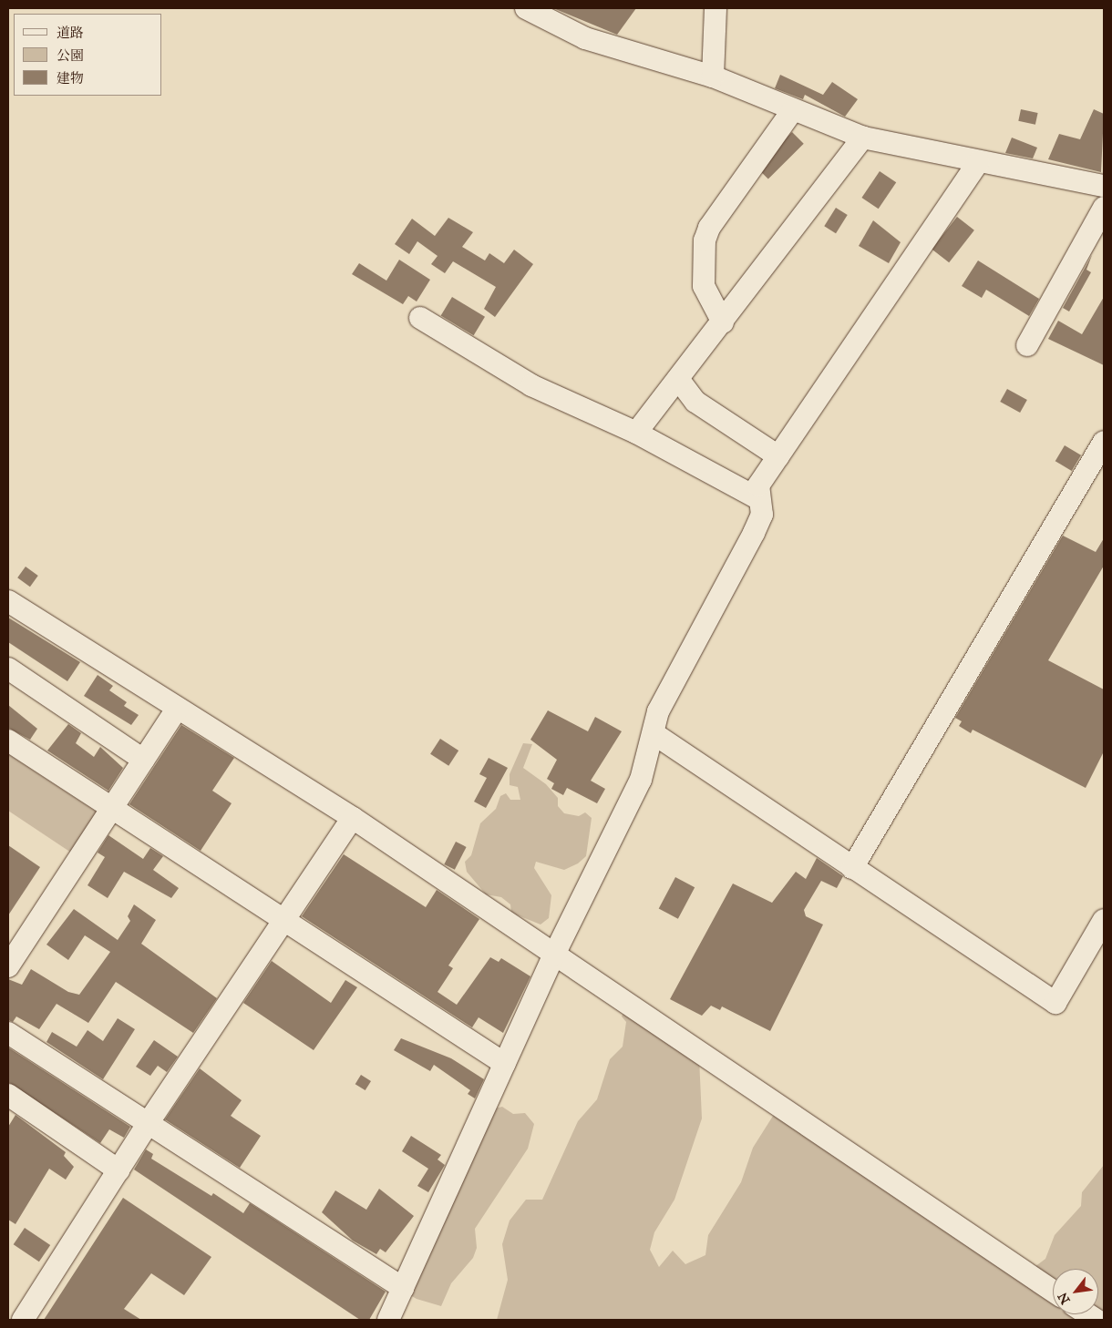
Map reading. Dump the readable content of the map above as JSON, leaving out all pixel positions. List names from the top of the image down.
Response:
{
  "legend": ["道路", "公園", "建物"],
  "north": "bottom left"
}
